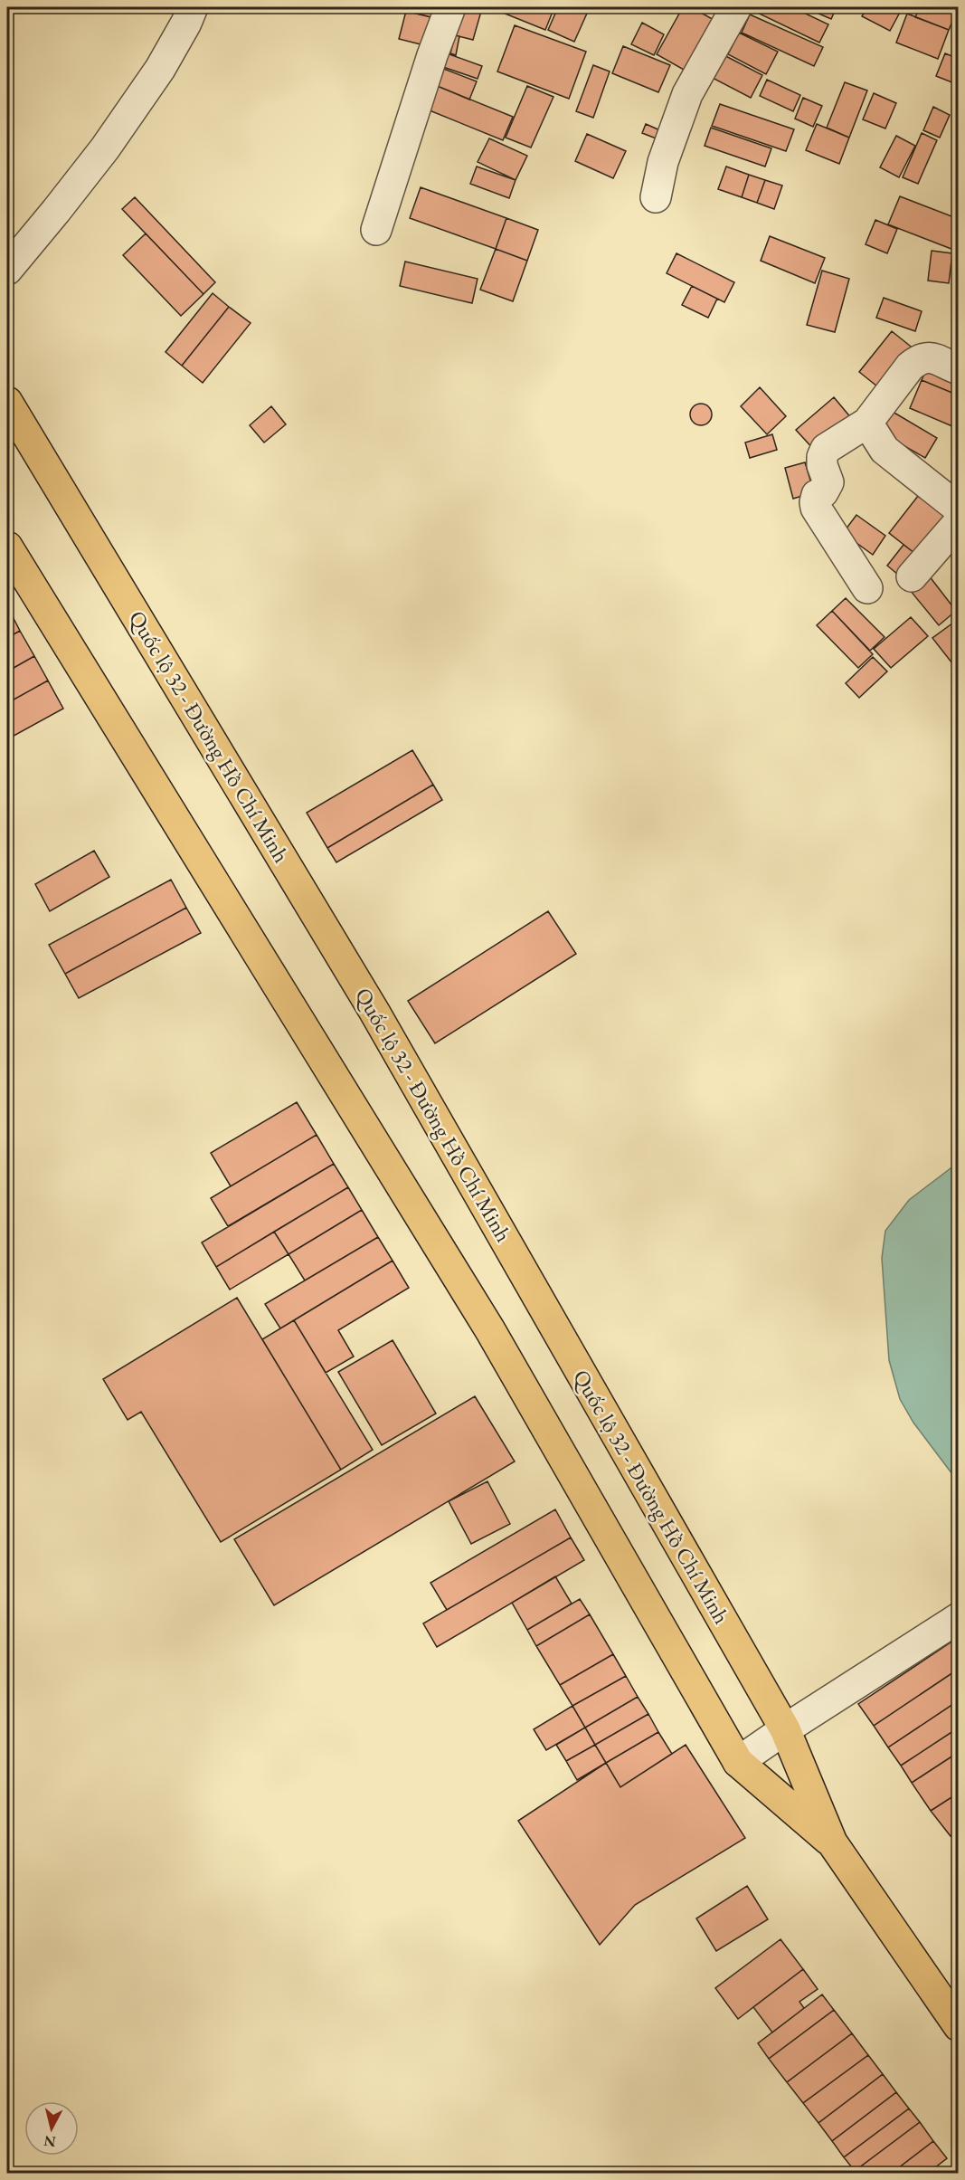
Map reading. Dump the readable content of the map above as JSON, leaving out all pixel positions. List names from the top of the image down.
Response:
{
  "streets": {
    "highway": ["Quốc lộ 32 - Đường Hồ Chí Minh"]
  },
  "north": "bottom"
}
